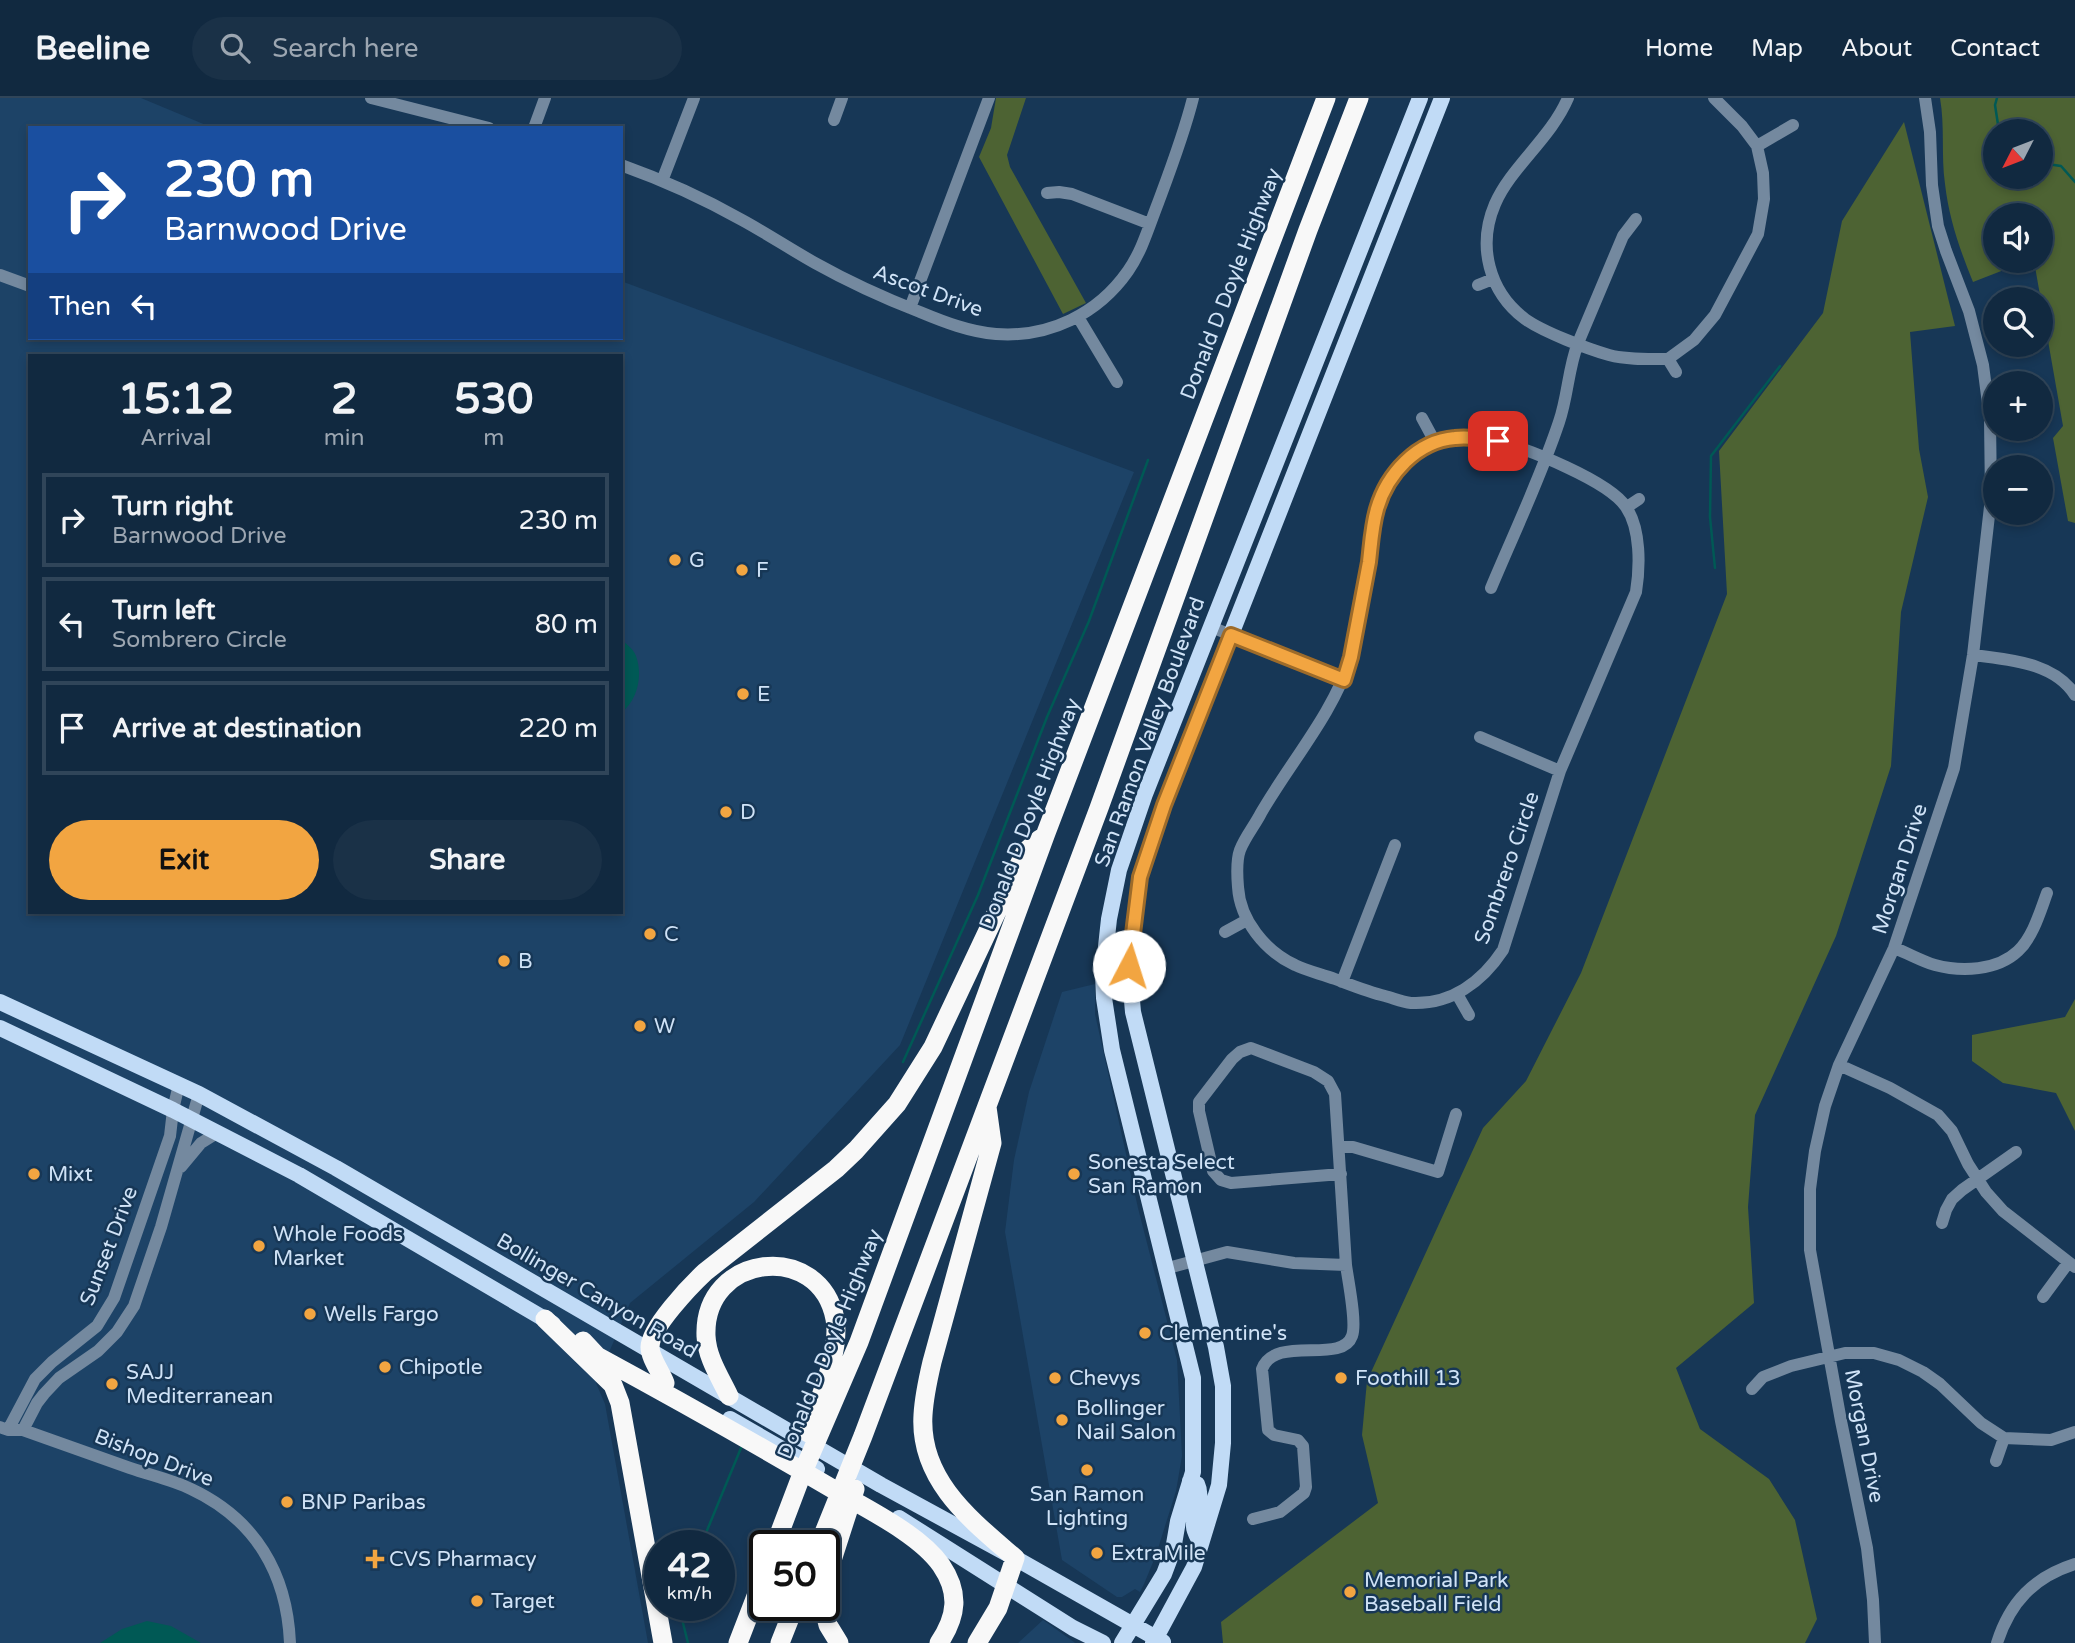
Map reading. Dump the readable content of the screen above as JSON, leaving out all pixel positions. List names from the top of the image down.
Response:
{
  "streets": {
    "highway": ["Donald D Doyle Highway"],
    "main road": ["San Ramon Valley Boulevard", "Bollinger Canyon Road"],
    "street": [
      "Ascot Drive",
      "Sombrero Circle",
      "Morgan Drive",
      "Sunset Drive",
      "Bishop Drive"
    ]
  },
  "crossings": [
    ["San Ramon Valley Boulevard", "Bollinger Canyon Road"],
    ["Sunset Drive", "Bollinger Canyon Road"],
    ["Sunset Drive", "Bishop Drive"]
  ],
  "places": {
    "other": [
      "G",
      "F",
      "E",
      "D",
      "C",
      "B",
      "W",
      "Mixt",
      "Sonesta Select San Ramon",
      "Whole Foods Market",
      "Wells Fargo",
      "Clementine's",
      "Chipotle",
      "Chevys",
      "Foothill 13",
      "SAJJ Mediterranean",
      "Bollinger Nail Salon",
      "San Ramon Lighting",
      "BNP Paribas",
      "ExtraMile",
      "Memorial Park Baseball Field",
      "Target"
    ],
    "health": ["CVS Pharmacy"]
  },
  "north": "bottom left",
  "page": {
    "header": "Beeline",
    "search": "Search here",
    "nav": [
      "Home",
      "Map",
      "About",
      "Contact"
    ],
    "map_buttons": ["+", "−"],
    "turn": ["230 m", "Barnwood Drive"],
    "then": "Then",
    "eta": [
      "15:12",
      "Arrival",
      "2",
      "min",
      "530",
      "m"
    ],
    "list": [
      {
        "name": "Turn right",
        "note": "Barnwood Drive",
        "value": "230 m"
      },
      {
        "name": "Turn left",
        "note": "Sombrero Circle",
        "value": "80 m"
      },
      {
        "name": "Arrive at destination",
        "value": "220 m"
      }
    ],
    "buttons": ["Exit", "Share"],
    "speed": "42 km/h",
    "limit": "50"
  }
}
